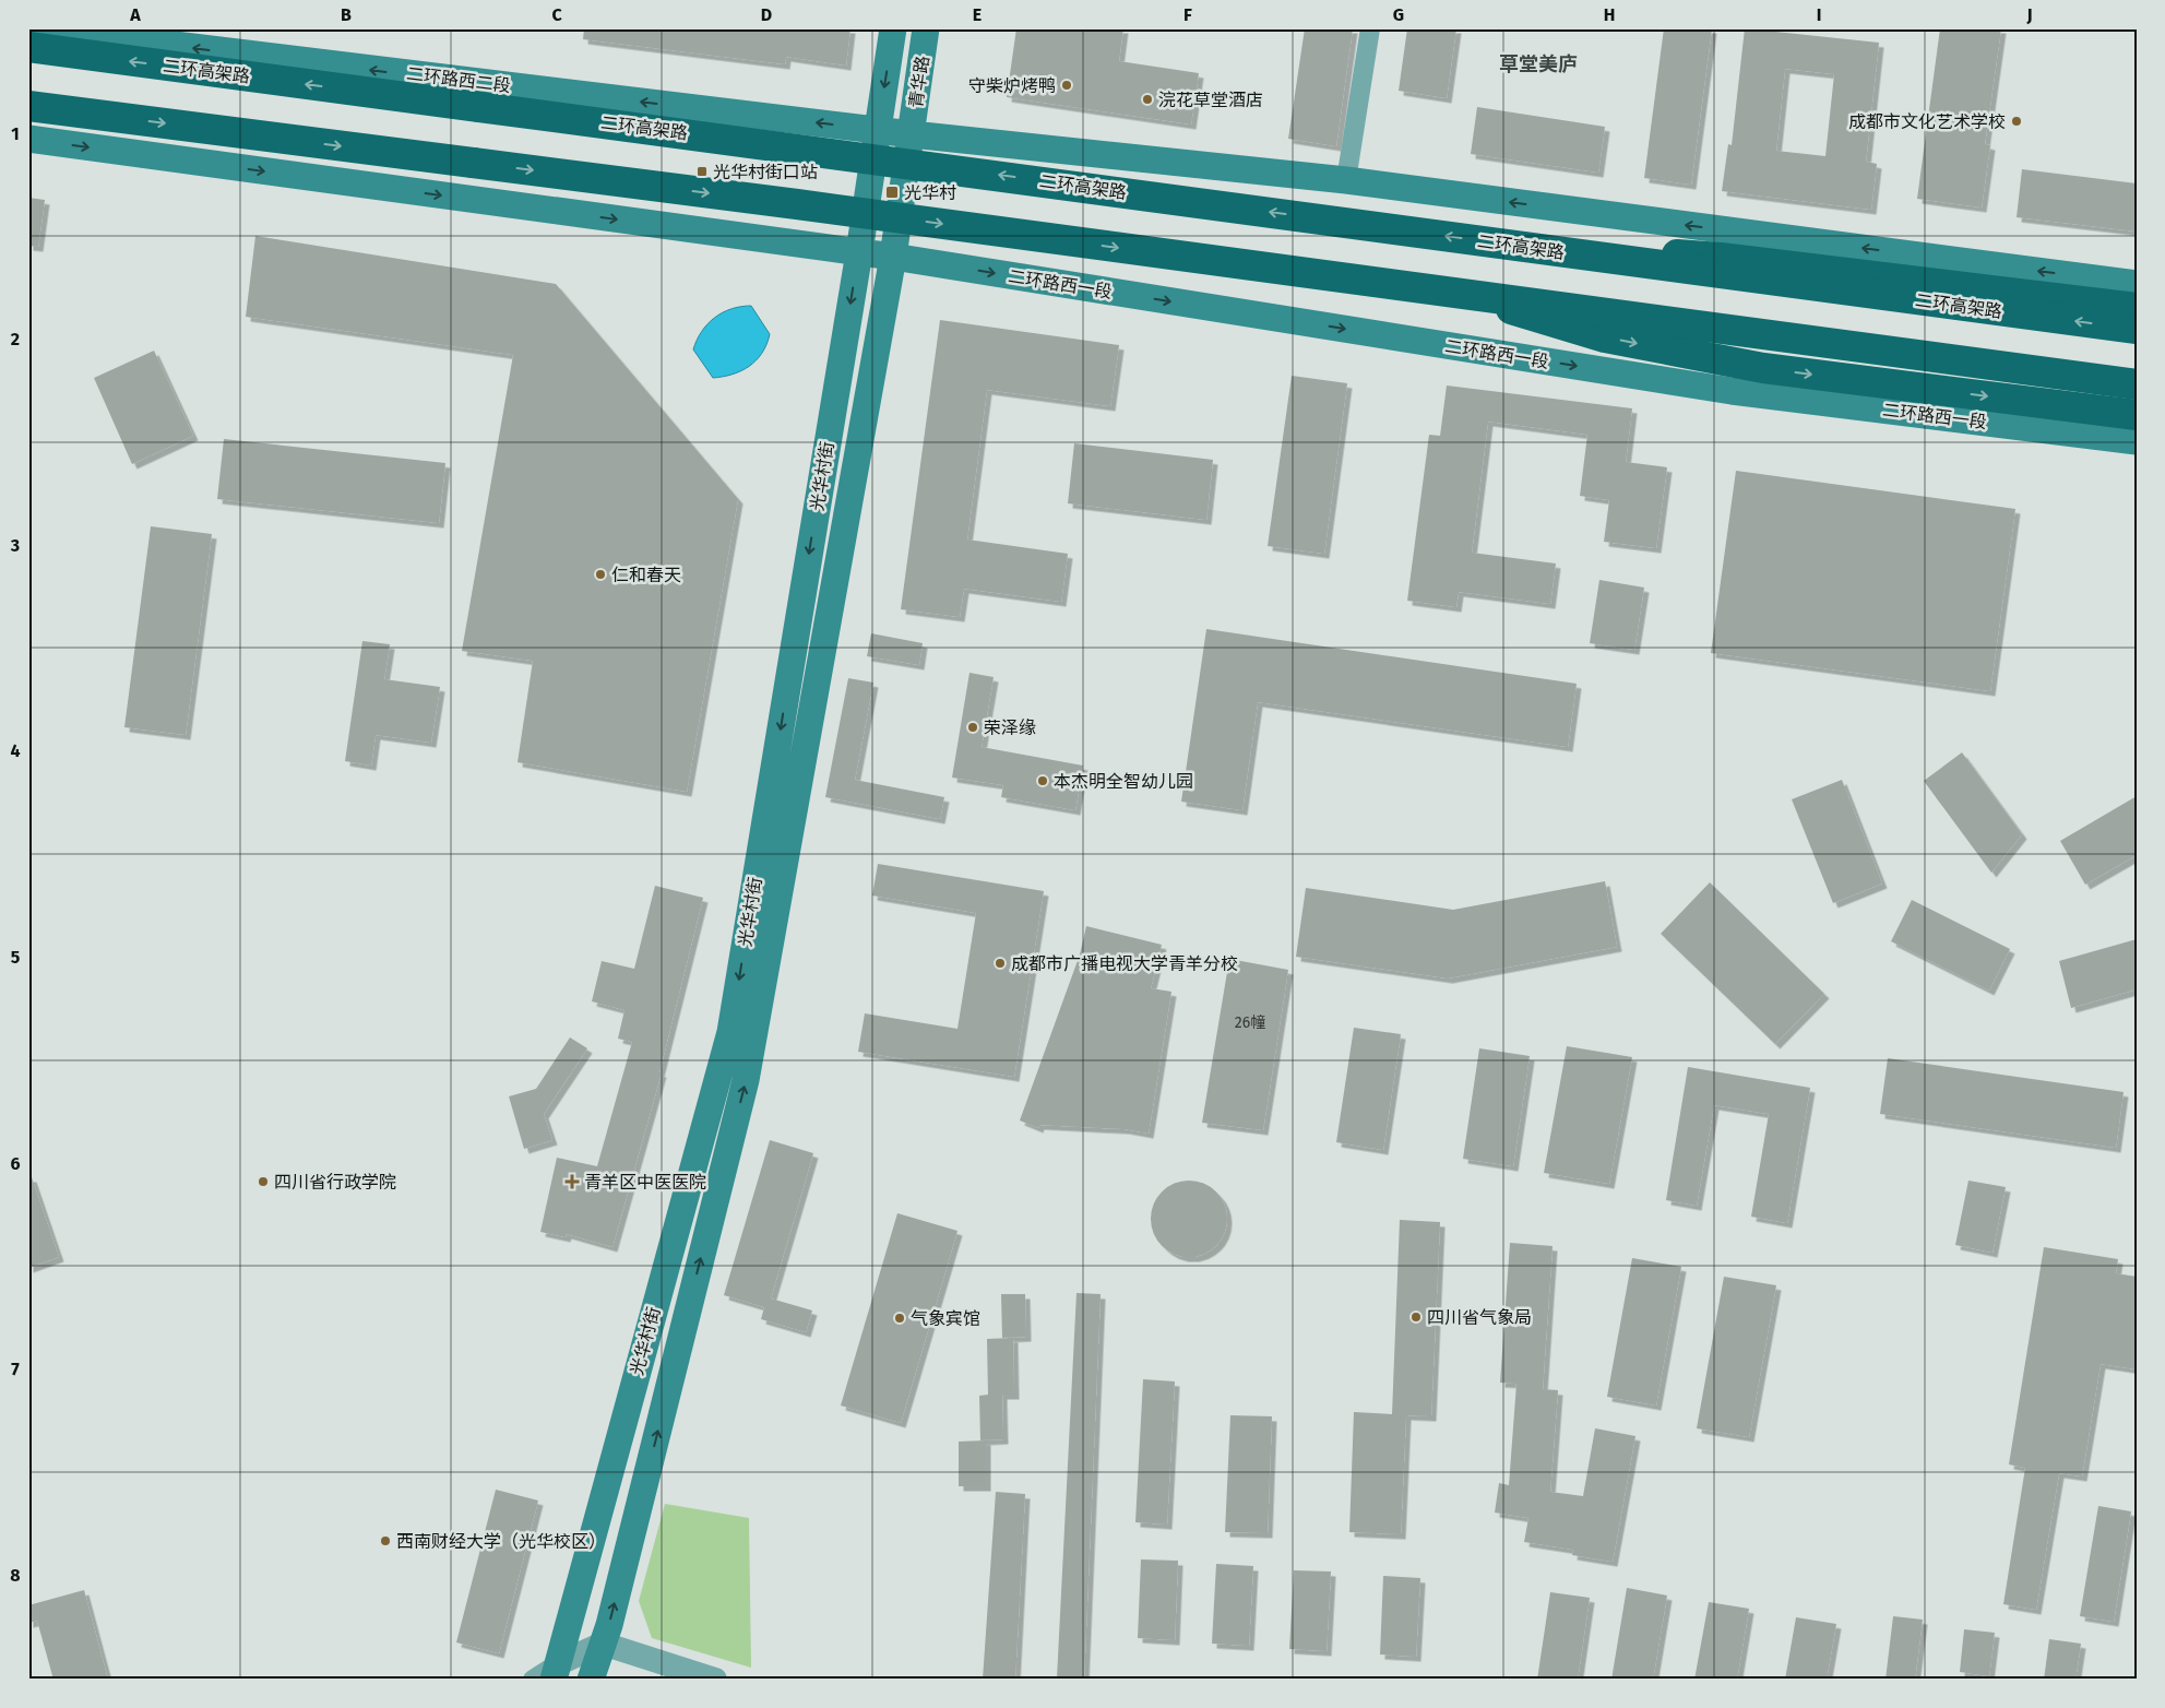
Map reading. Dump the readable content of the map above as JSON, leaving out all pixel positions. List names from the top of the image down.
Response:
{
  "streets": {
    "highway": ["二环高架路"],
    "main road": [
      "二环路西二段",
      "青华路",
      "二环路西一段",
      "光华村街"
    ]
  },
  "crossings": [
    ["二环路西二段", "青华路"],
    ["二环路西二段", "光华村街"],
    ["青华路", "光华村街"],
    ["二环路西一段", "光华村街"]
  ],
  "districts": ["草堂美庐"],
  "places": {
    "other": [
      "守柴炉烤鸭",
      "浣花草堂酒店",
      "成都市文化艺术学校",
      "仁和春天",
      "荣泽缘",
      "本杰明全智幼儿园",
      "成都市广播电视大学青羊分校",
      "四川省行政学院",
      "四川省气象局",
      "气象宾馆",
      "西南财经大学（光华校区）"
    ],
    "transit": ["光华村街口站", "光华村"],
    "health": ["青羊区中医医院"]
  },
  "house_numbers": ["26幢"],
  "grid": {
    "columns": [
      "A",
      "B",
      "C",
      "D",
      "E",
      "F",
      "G",
      "H",
      "I",
      "J"
    ],
    "rows": [
      "1",
      "2",
      "3",
      "4",
      "5",
      "6",
      "7",
      "8"
    ]
  }
}
